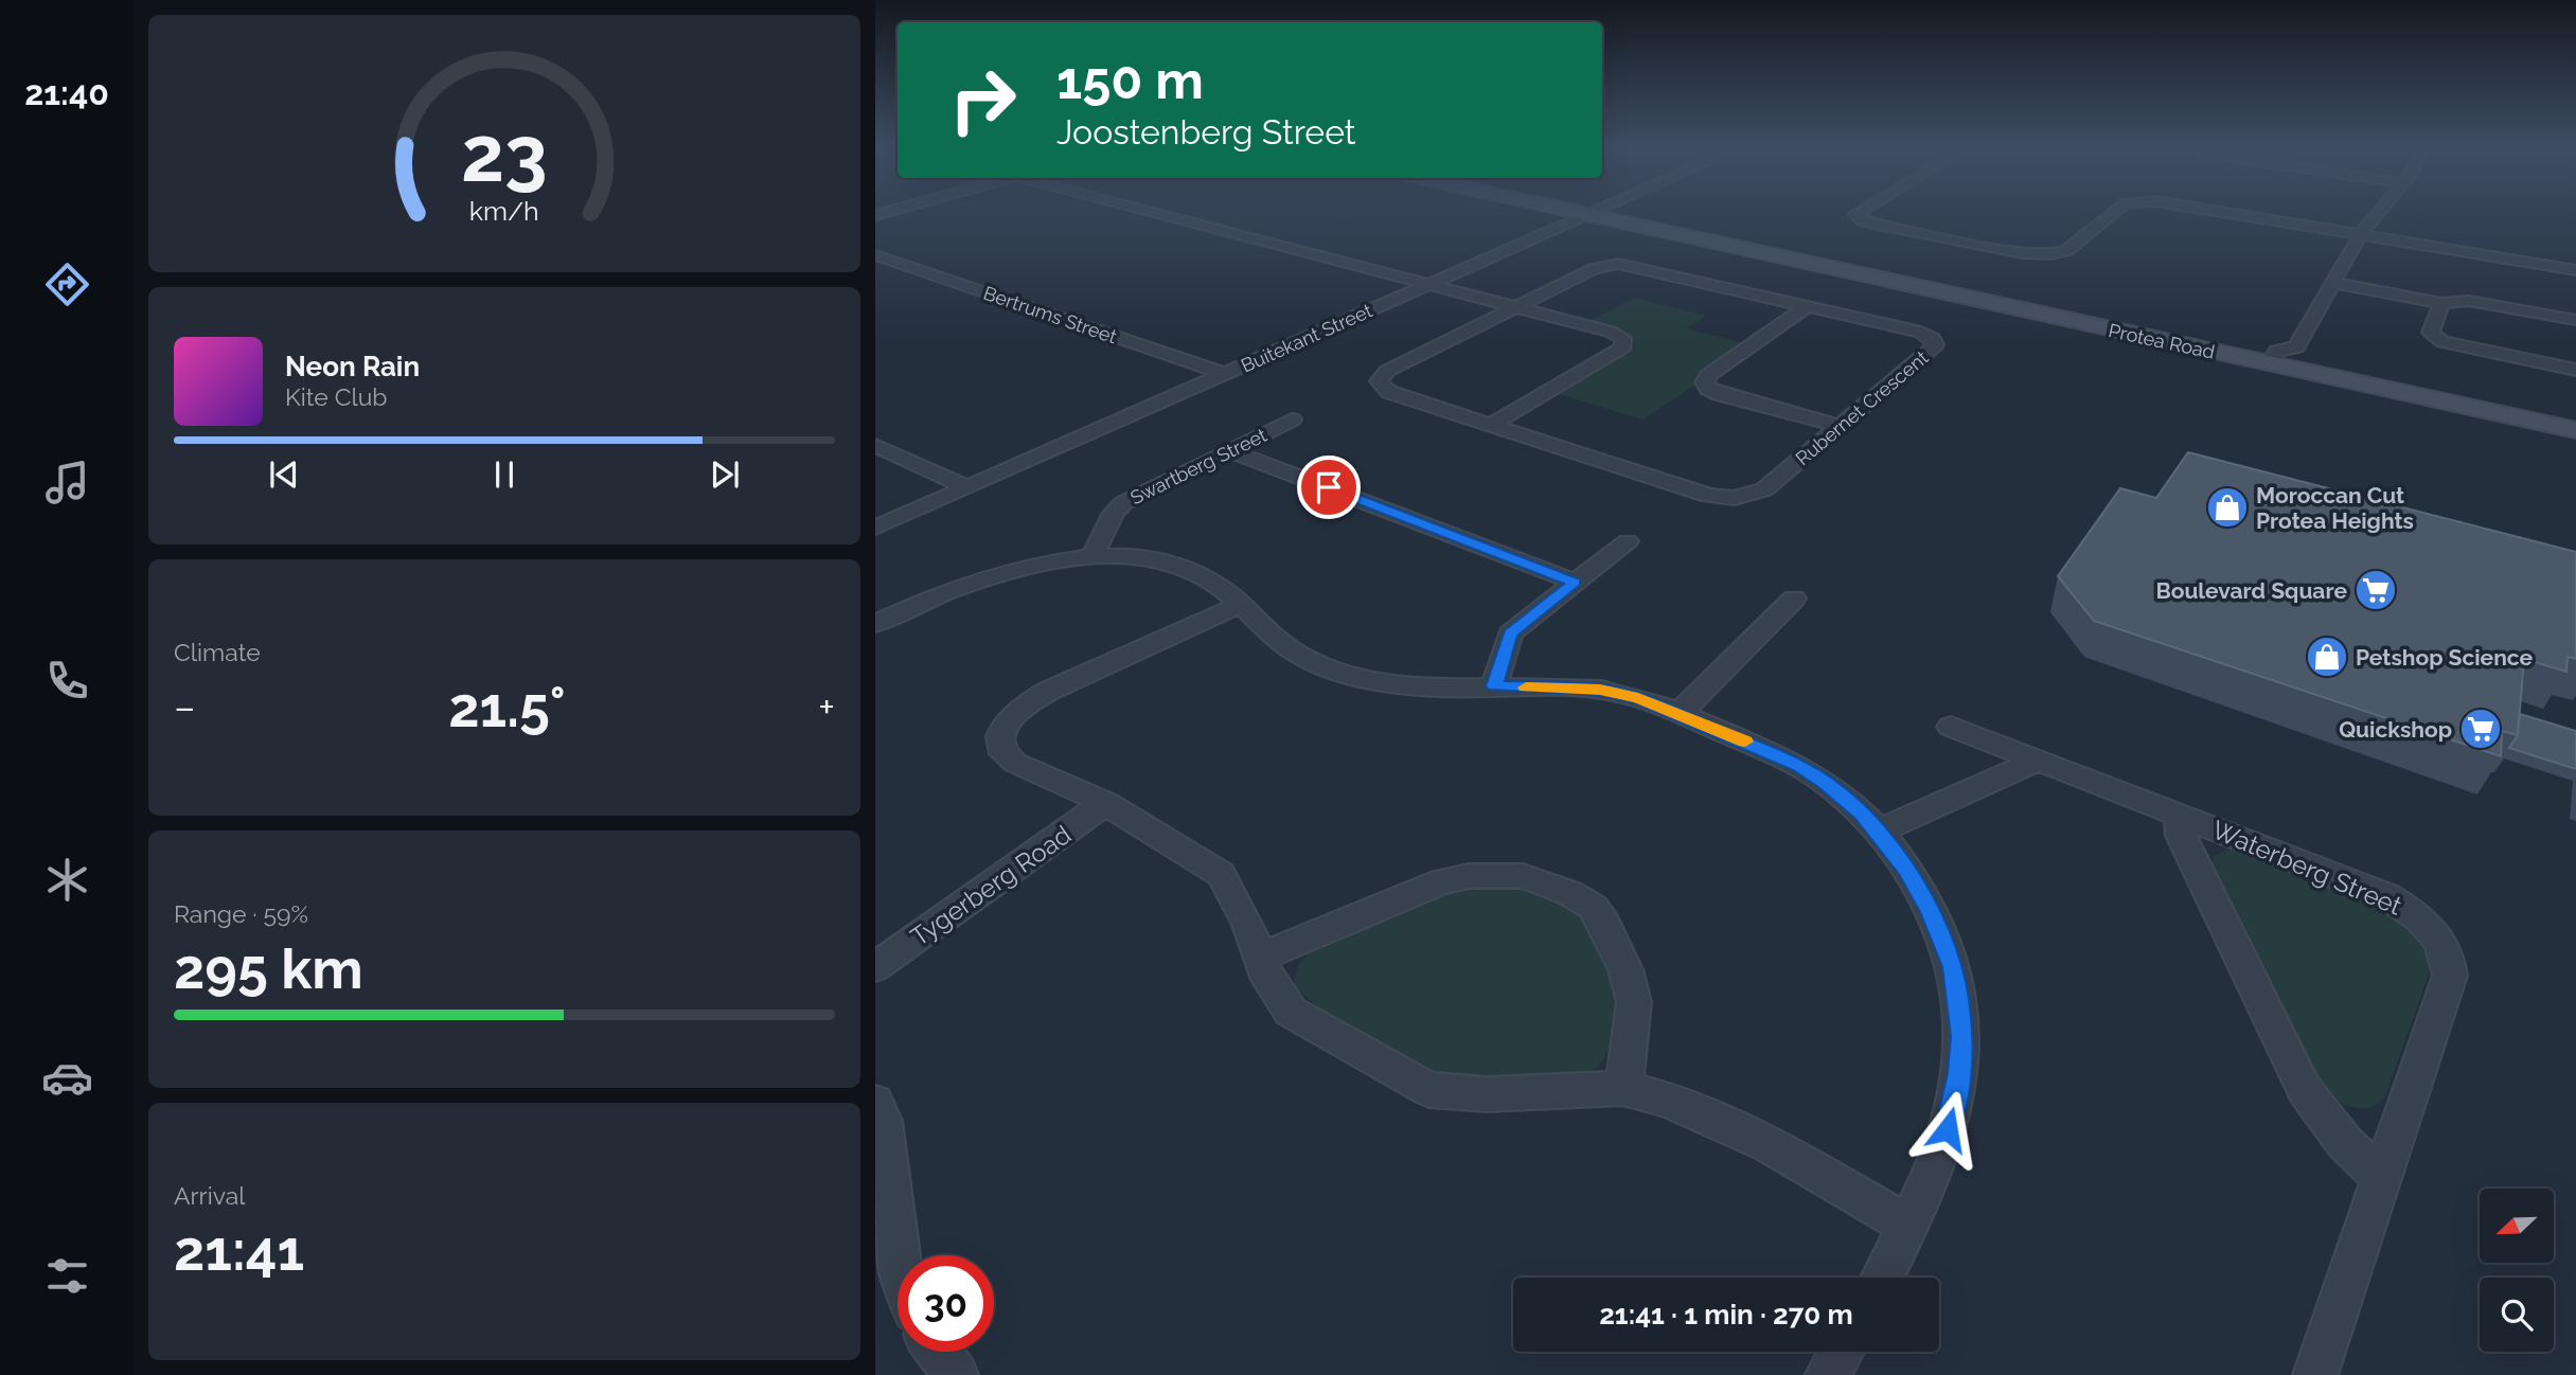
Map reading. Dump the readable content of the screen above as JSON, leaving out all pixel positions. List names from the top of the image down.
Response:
{
  "streets": {
    "street": [
      "Bertrums Street",
      "Buitekant Street",
      "Protea Road",
      "Rubernet Crescent",
      "Swartberg Street",
      "Waterberg Street",
      "Tygerberg Road"
    ]
  },
  "crossings": [
    ["Bertrums Street", "Buitekant Street"],
    ["Buitekant Street", "Protea Road"]
  ],
  "places": {
    "shop": ["Moroccan Cut Protea Heights", "Petshop Science"],
    "supermarket": ["Boulevard Square", "Quickshop"]
  },
  "north": "bottom left",
  "page": {
    "tabs": "21:40",
    "turn": ["150 m", "Joostenberg Street"],
    "song": ["Neon Rain", "Kite Club"],
    "tile": [
      "Climate",
      ["Range · 59%", "295 km"],
      ["Arrival", "21:41"]
    ],
    "heat": ["−", "21.5°", "+"],
    "limit": "30",
    "trip": "21:41 · 1 min · 270 m",
    "gauge": ["23", "km/h"]
  }
}
